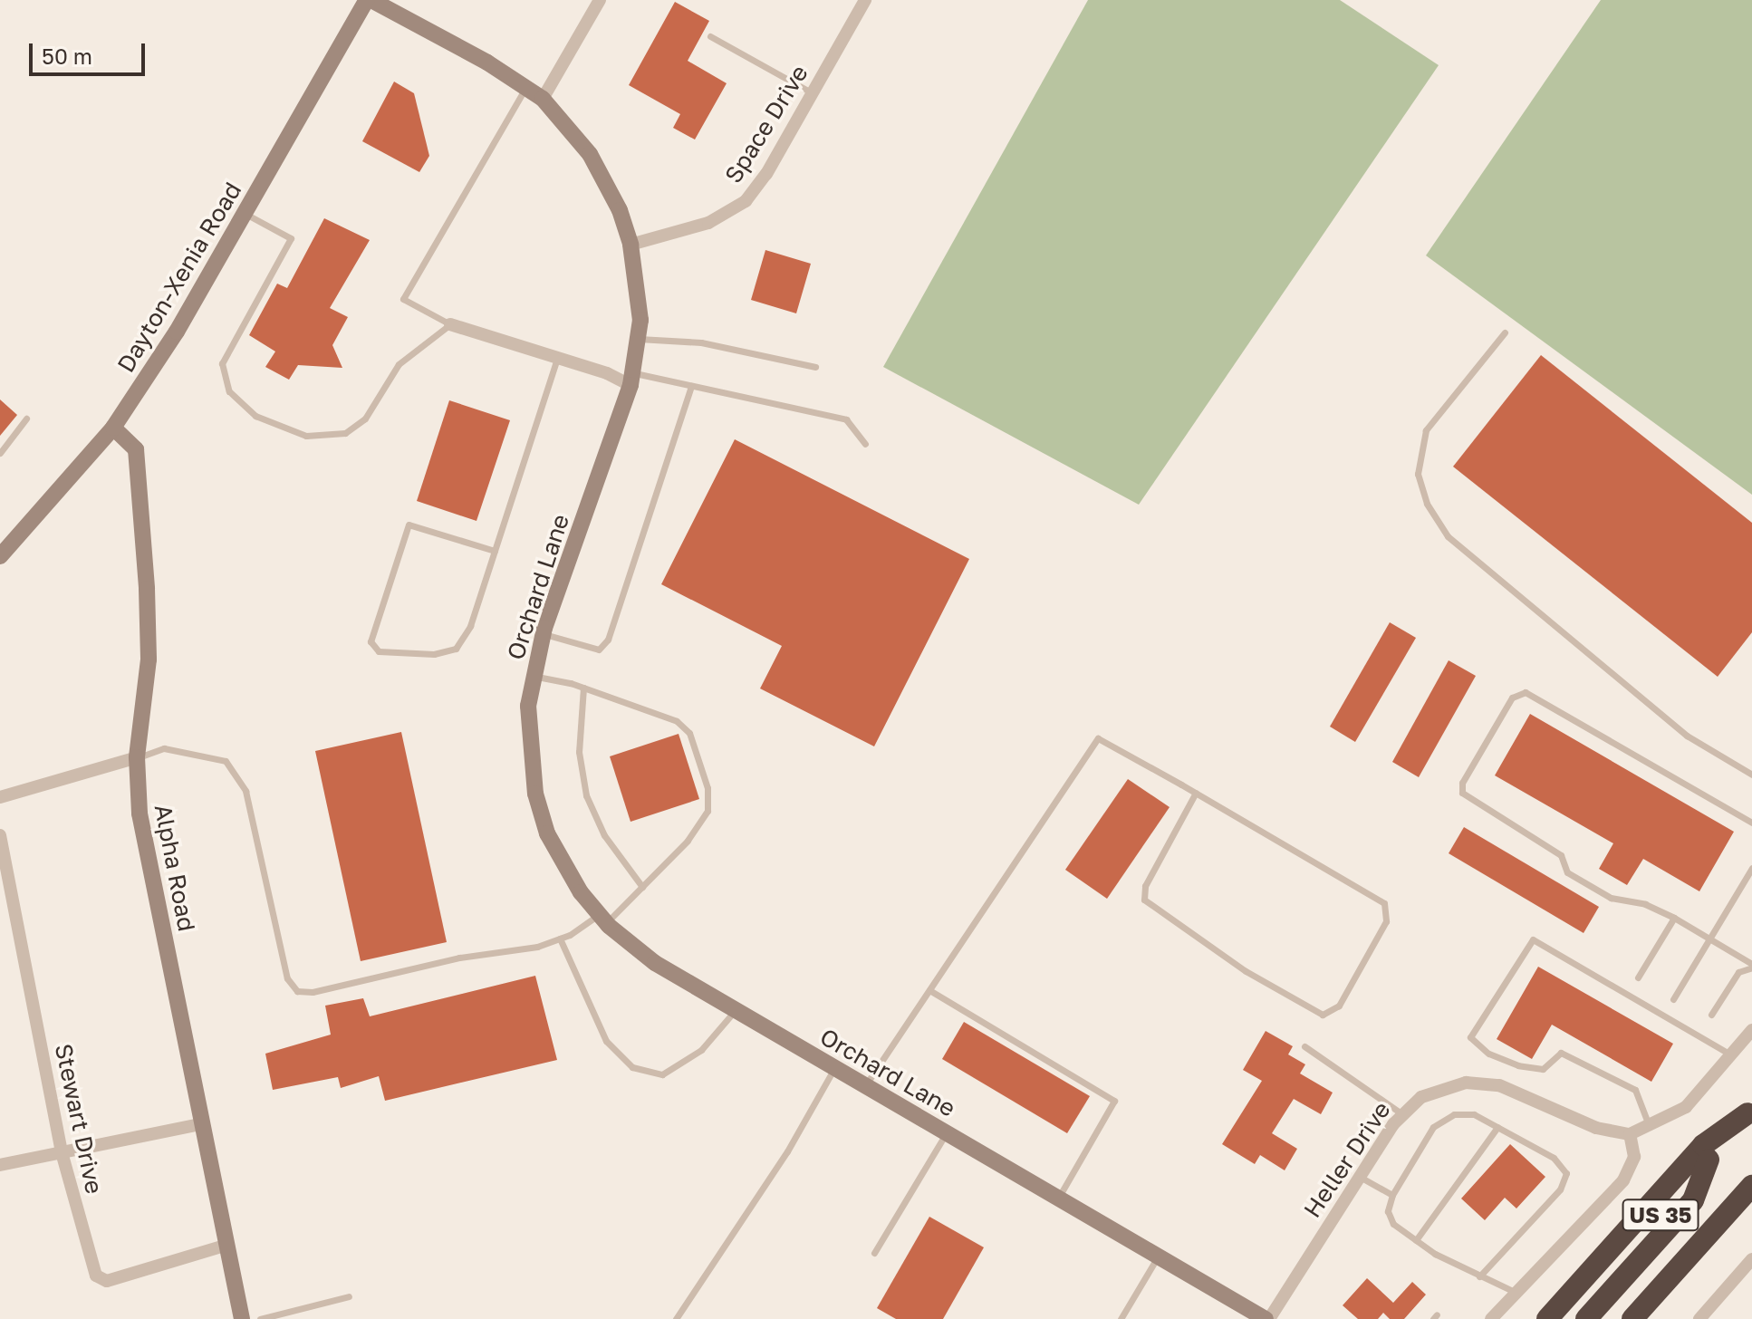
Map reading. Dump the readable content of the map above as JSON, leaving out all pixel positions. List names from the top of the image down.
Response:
{
  "streets": {
    "highway": ["US 35"],
    "main road": ["Dayton-Xenia Road", "Orchard Lane", "Alpha Road"],
    "street": ["Space Drive", "Stewart Drive", "Heller Drive"]
  },
  "crossings": [
    ["Space Drive", "Orchard Lane"],
    ["Dayton-Xenia Road", "Orchard Lane"],
    ["Dayton-Xenia Road", "Alpha Road"],
    ["Orchard Lane", "Heller Drive"],
    ["Alpha Road", "Stewart Drive"]
  ],
  "scale_bar": "50 m"
}
